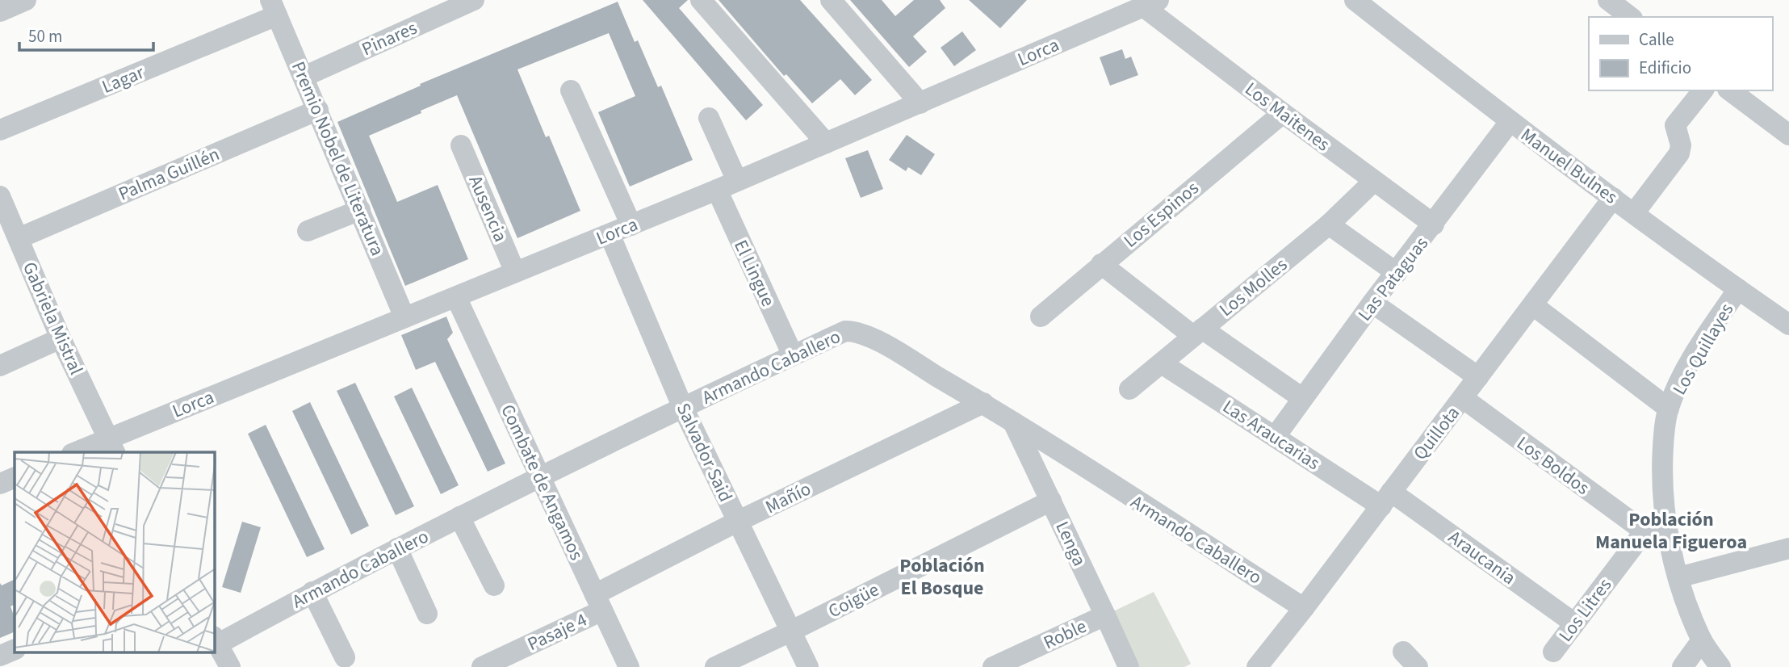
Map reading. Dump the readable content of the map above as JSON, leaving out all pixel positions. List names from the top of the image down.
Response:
{
  "streets": {
    "street": [
      "Pinares",
      "Lorca",
      "Lagar",
      "Los Maitenes",
      "Premio Nobel de Literatura",
      "Manuel Bulnes",
      "Palma Guillén",
      "Ausencia",
      "Los Espinos",
      "El Lingue",
      "Las Pataguas",
      "Los Molles",
      "Gabriela Mistral",
      "Los Quillayes",
      "Armando Caballero",
      "Quillota",
      "Las Araucarias",
      "Salvador Said",
      "Los Boldos",
      "Combate de Angamos",
      "Mañío",
      "Lenga",
      "Araucania",
      "Coigüe",
      "Los Litres",
      "Pasaje 4",
      "Roble"
    ]
  },
  "crossings": [
    ["Pinares", "Premio Nobel de Literatura"],
    ["Lorca", "Los Maitenes"],
    ["Lorca", "Premio Nobel de Literatura"],
    ["Lorca", "Ausencia"],
    ["Lorca", "El Lingue"],
    ["Lorca", "Gabriela Mistral"],
    ["Lorca", "Salvador Said"],
    ["Lorca", "Combate de Angamos"],
    ["Lagar", "Premio Nobel de Literatura"],
    ["Los Maitenes", "Los Espinos"],
    ["Los Maitenes", "Las Pataguas"],
    ["Los Maitenes", "Los Molles"],
    ["Premio Nobel de Literatura", "Palma Guillén"],
    ["Manuel Bulnes", "Las Pataguas"],
    ["Manuel Bulnes", "Los Quillayes"],
    ["Manuel Bulnes", "Quillota"],
    ["Palma Guillén", "Gabriela Mistral"],
    ["El Lingue", "Armando Caballero"],
    ["Las Pataguas", "Las Araucarias"],
    ["Los Molles", "Las Araucarias"],
    ["Armando Caballero", "Quillota"],
    ["Armando Caballero", "Salvador Said"],
    ["Armando Caballero", "Combate de Angamos"],
    ["Armando Caballero", "Mañío"],
    ["Armando Caballero", "Lenga"],
    ["Quillota", "Las Araucarias"],
    ["Quillota", "Los Boldos"],
    ["Quillota", "Araucania"],
    ["Las Araucarias", "Araucania"],
    ["Salvador Said", "Mañío"],
    ["Salvador Said", "Coigüe"],
    ["Los Boldos", "Los Litres"],
    ["Combate de Angamos", "Mañío"],
    ["Combate de Angamos", "Pasaje 4"],
    ["Mañío", "Pasaje 4"],
    ["Lenga", "Coigüe"],
    ["Lenga", "Roble"],
    ["Araucania", "Los Litres"]
  ],
  "districts": ["Población Manuela Figueroa", "Población El Bosque"],
  "legend": ["Calle", "Edificio"],
  "scale_bar": "50 m"
}
